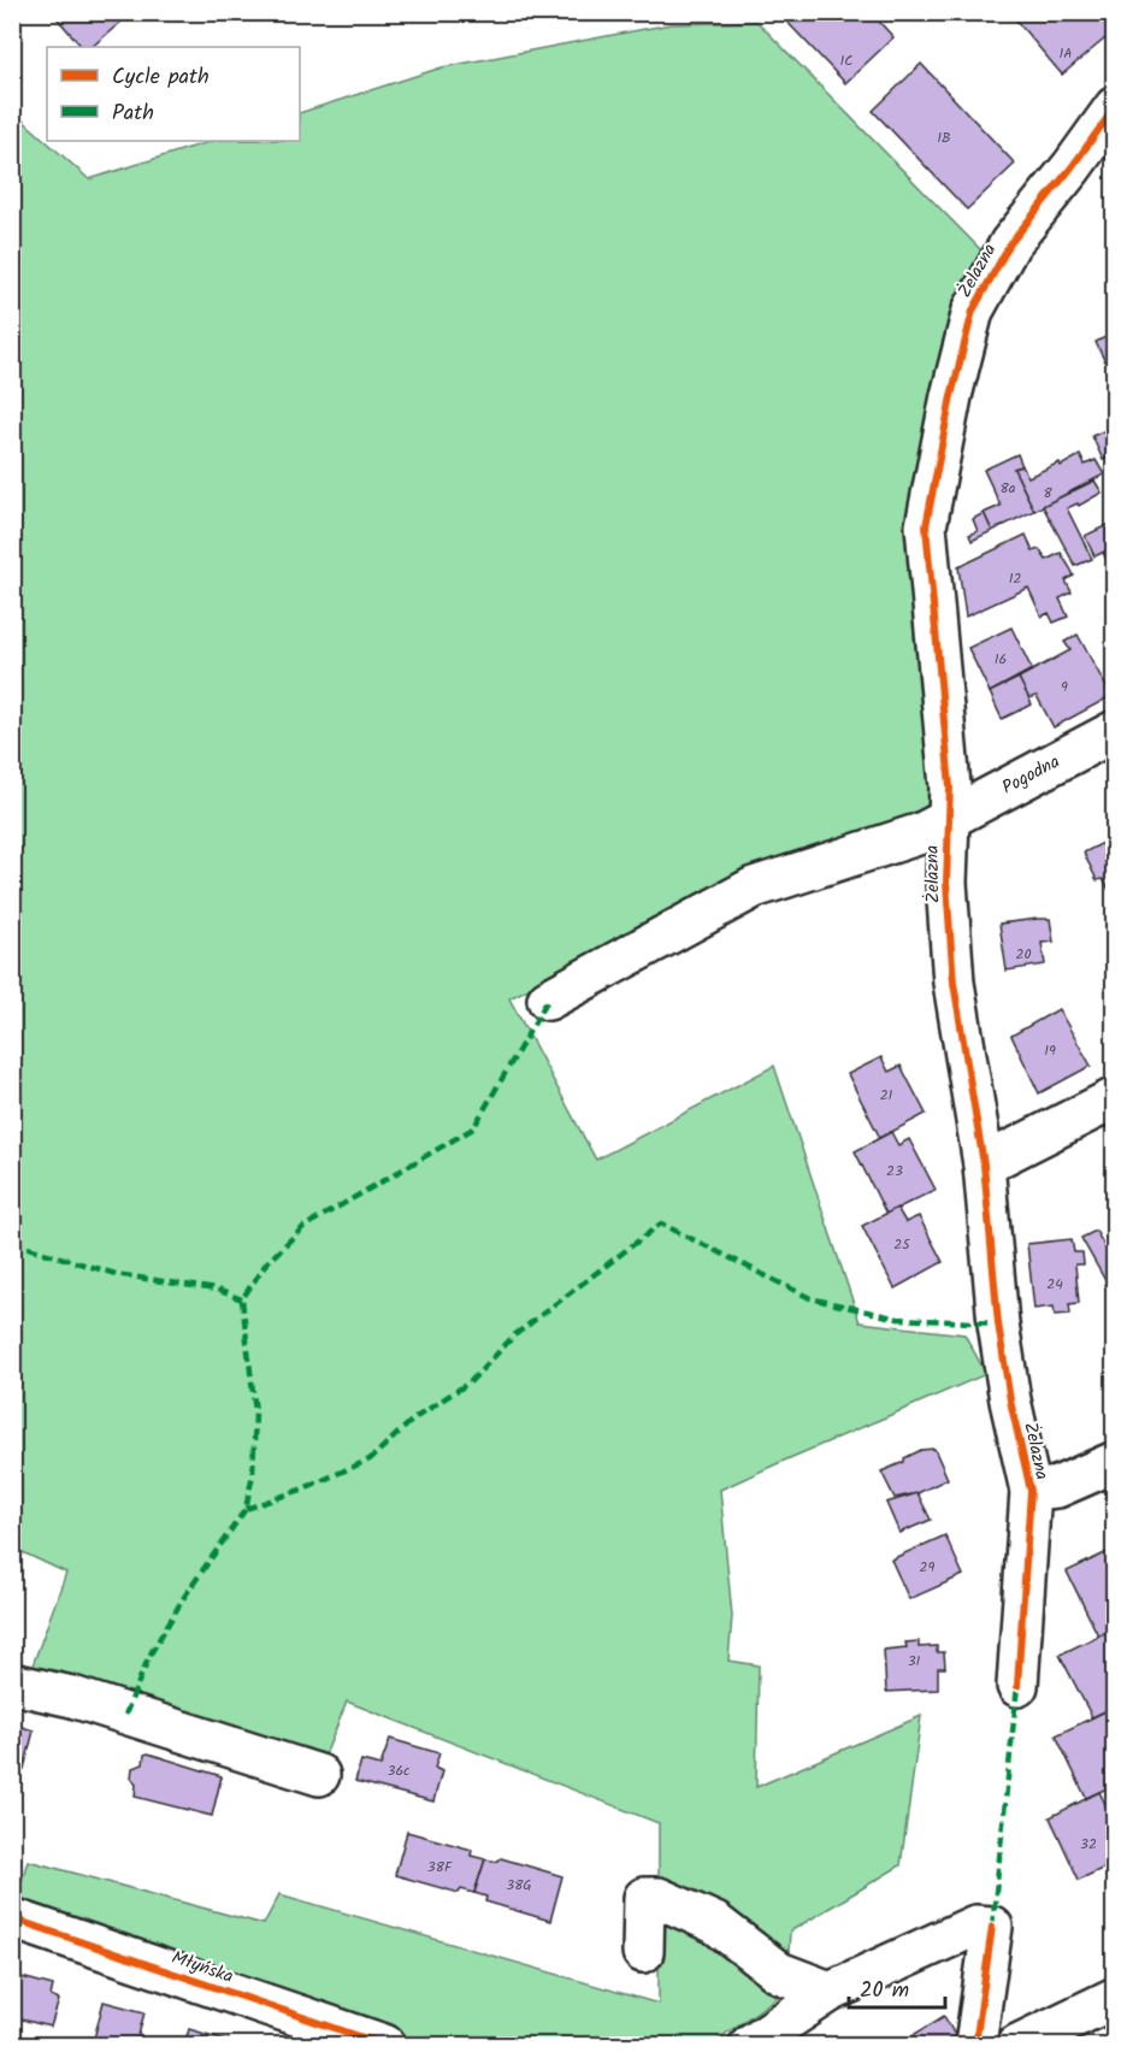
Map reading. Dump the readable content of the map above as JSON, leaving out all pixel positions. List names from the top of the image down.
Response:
{
  "streets": {
    "street": ["Żelazna", "Pogodna", "Młyńska"]
  },
  "crossings": [
    ["Żelazna", "Pogodna"]
  ],
  "house_numbers": [
    "1A",
    "1C",
    "1B",
    "8a",
    "8",
    "12",
    "16",
    "9",
    "20",
    "19",
    "21",
    "23",
    "25",
    "24",
    "29",
    "31",
    "36c",
    "32",
    "38F",
    "38G"
  ],
  "legend": ["Cycle path", "Path"],
  "scale_bar": "20 m"
}
